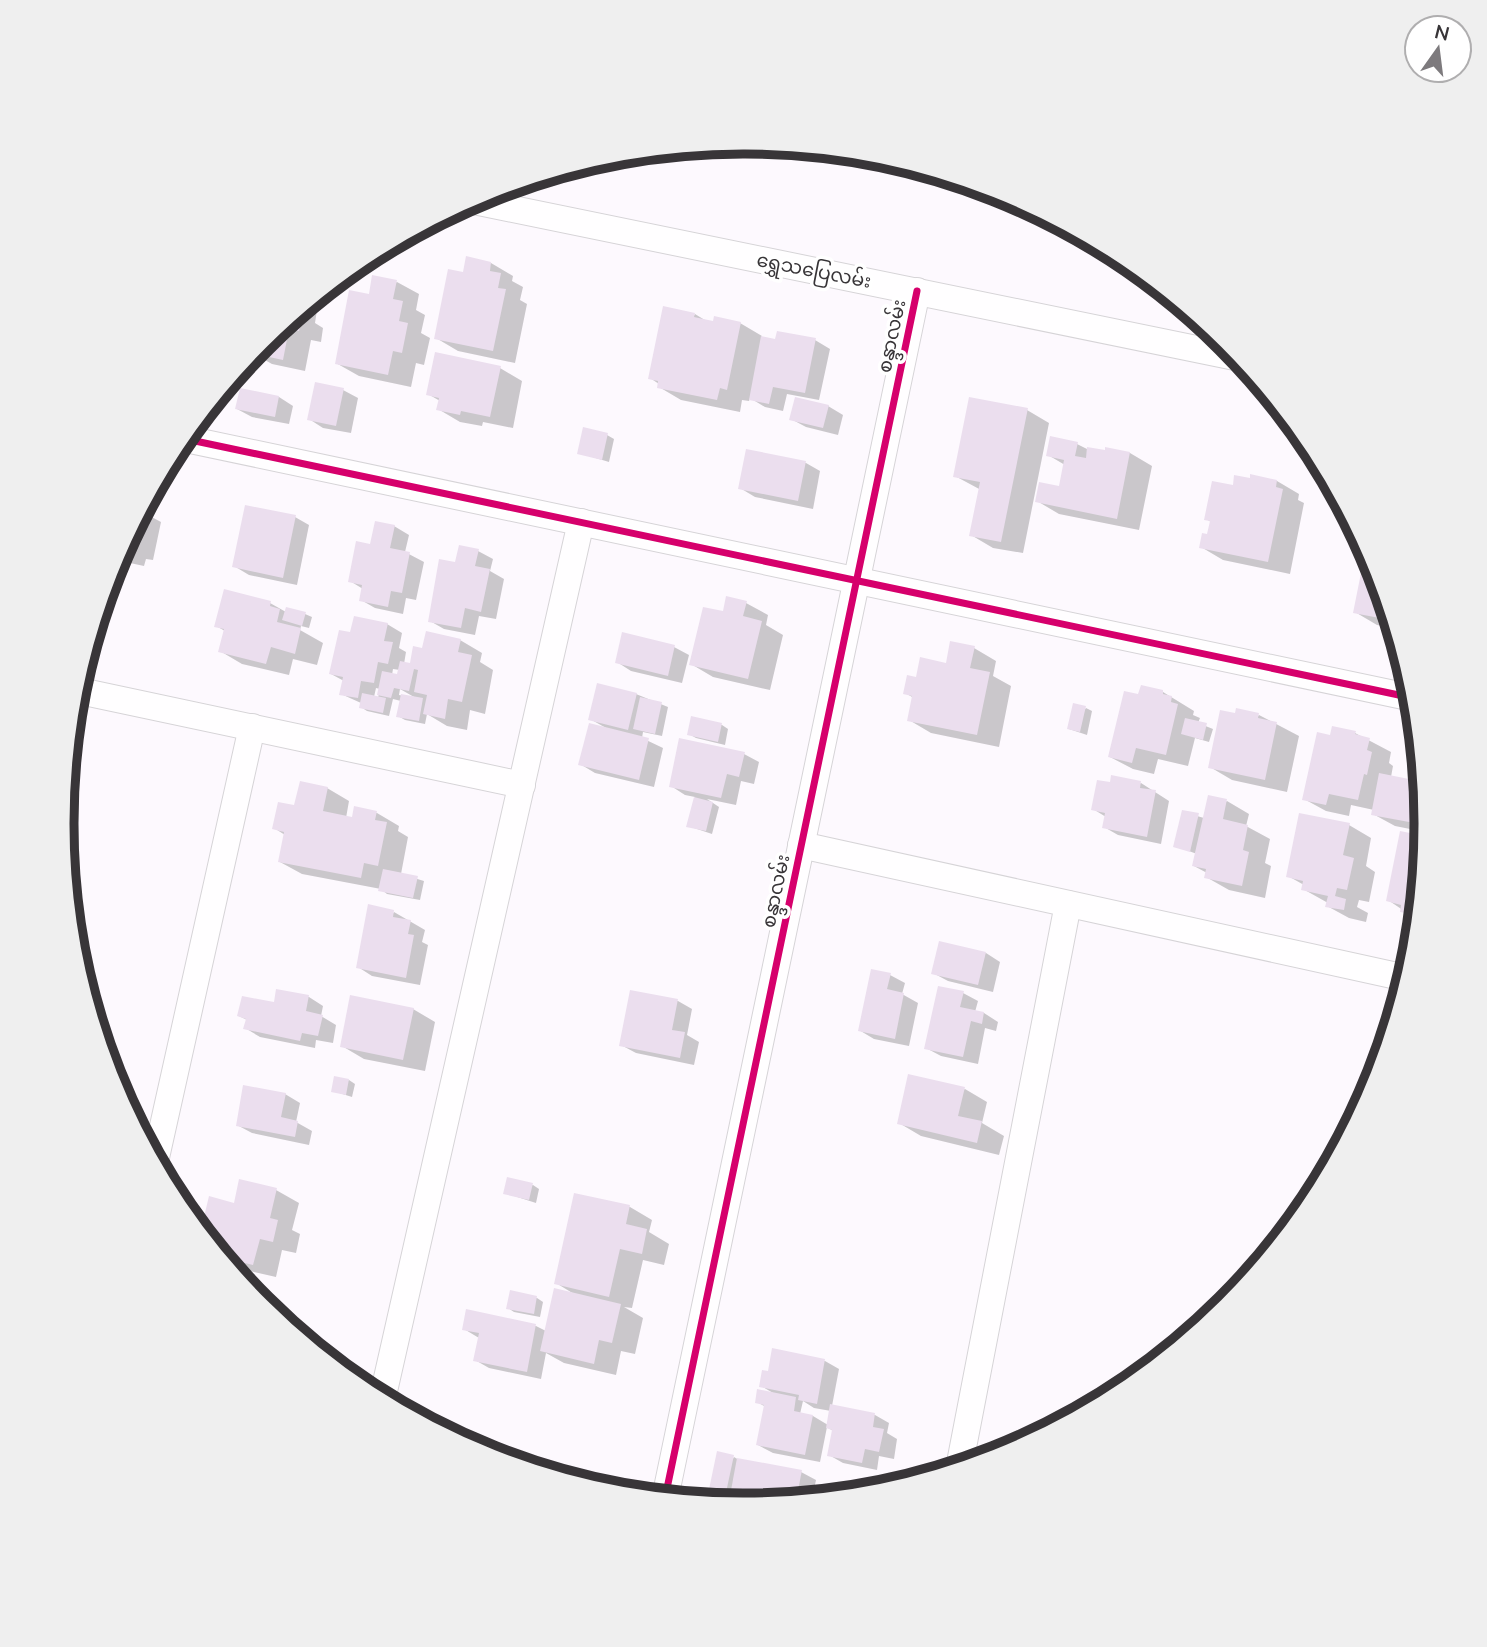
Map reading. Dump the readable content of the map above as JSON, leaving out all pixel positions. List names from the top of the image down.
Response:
{
  "streets": {
    "street": ["ရွှေသပြေလမ်း", "စန္ဒာလမ်း"]
  },
  "crossings": [
    ["ရွှေသပြေလမ်း", "စန္ဒာလမ်း"]
  ],
  "north": "top"
}
